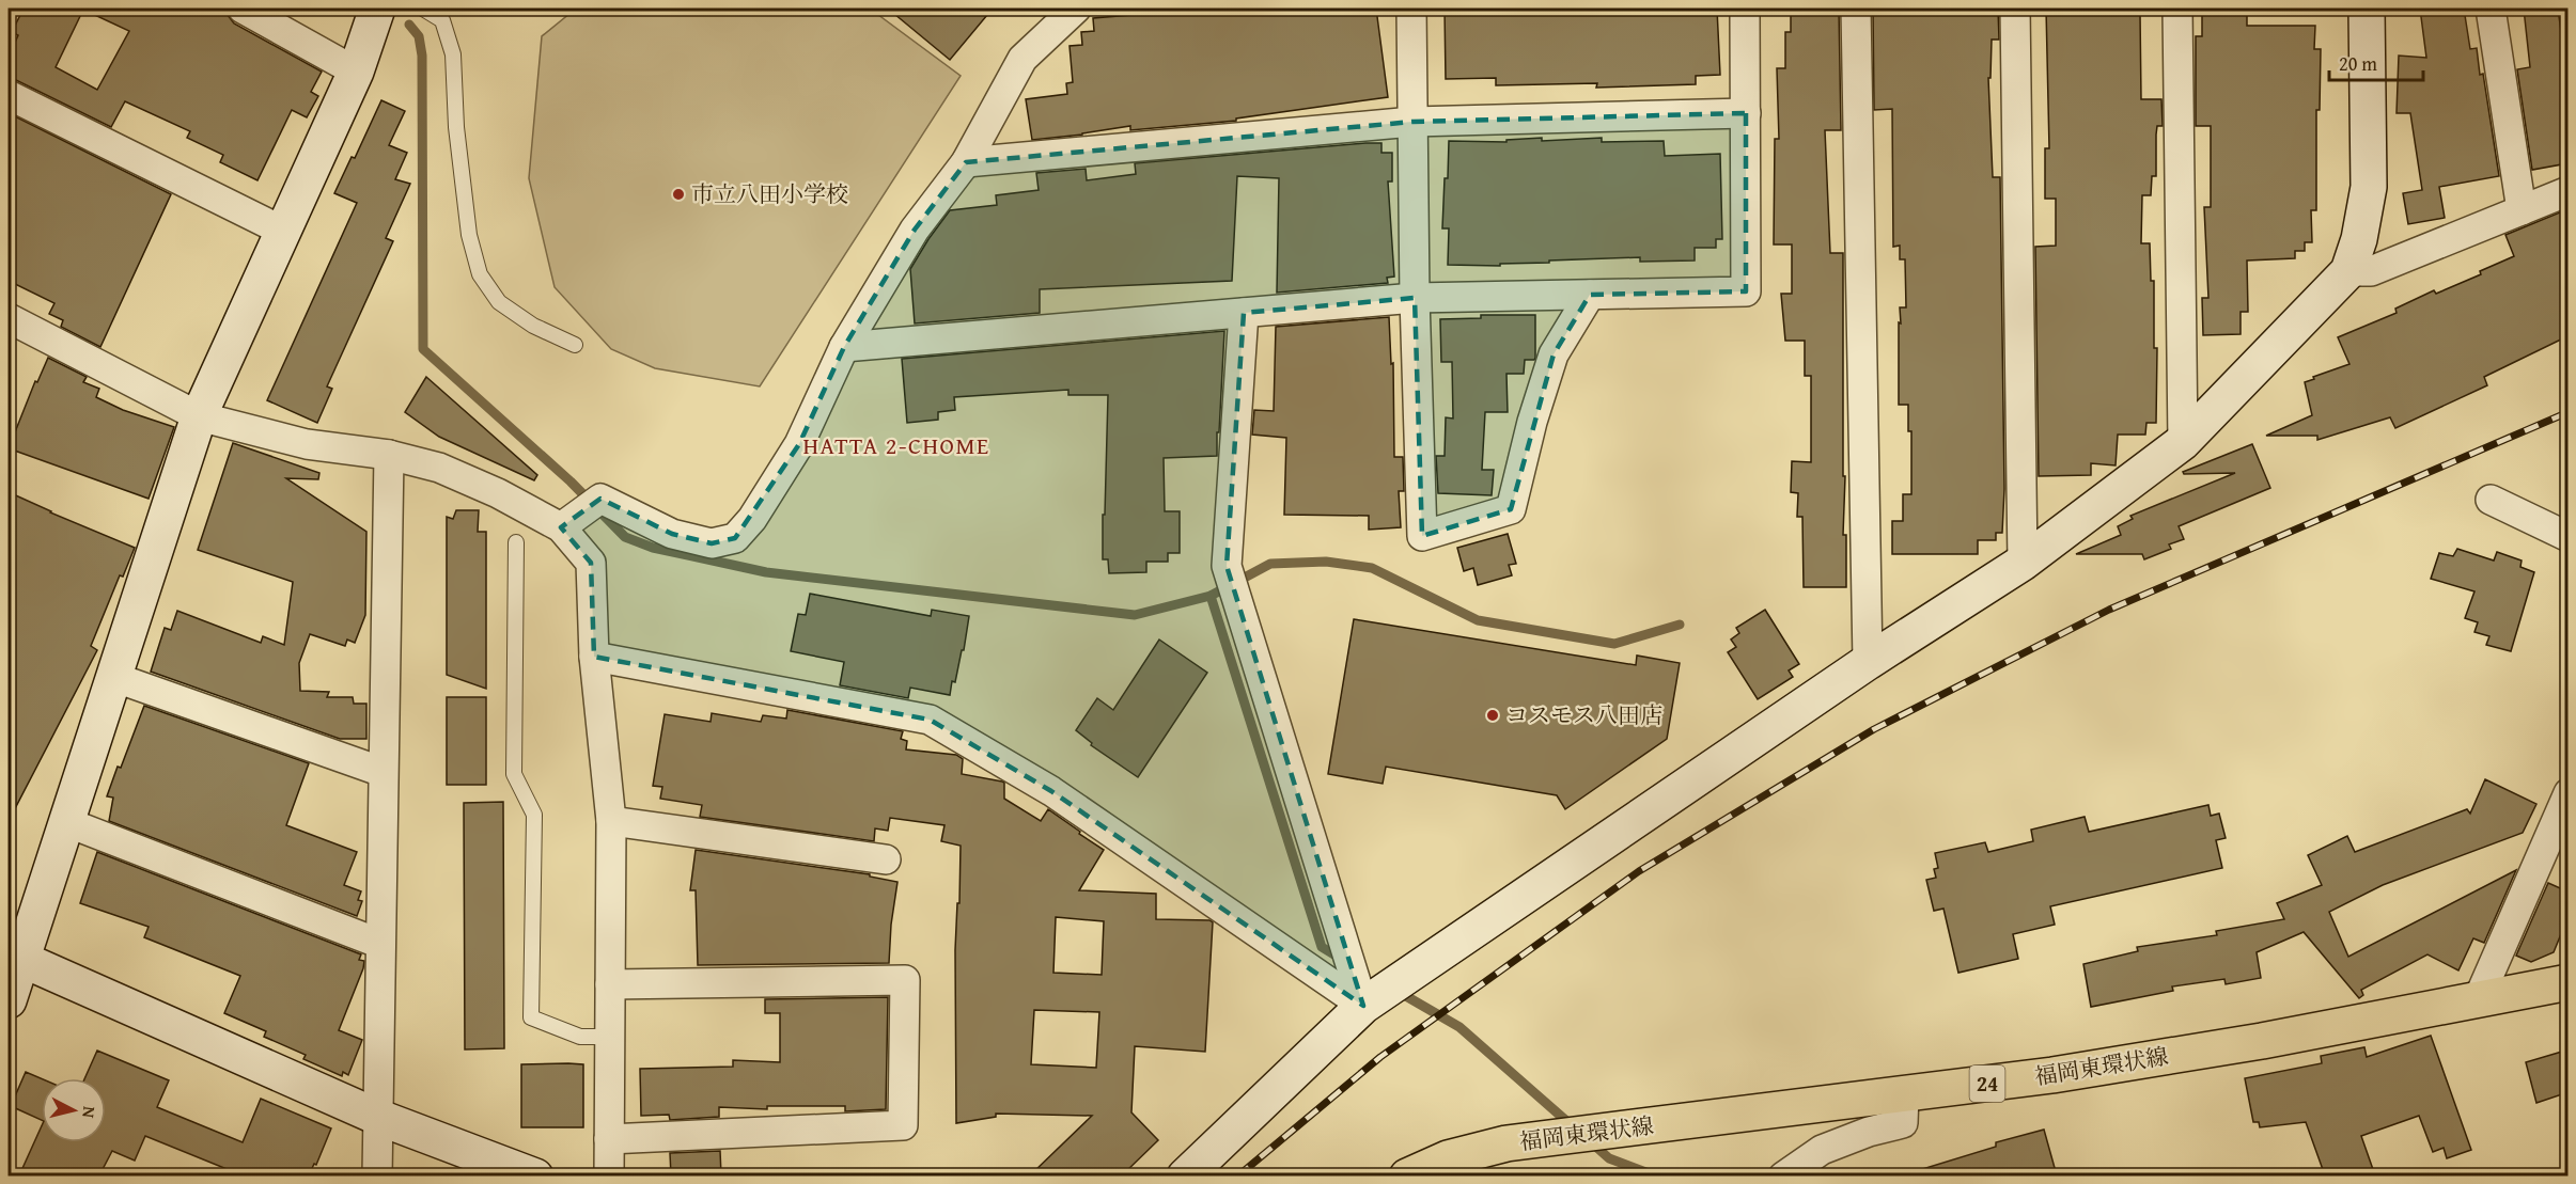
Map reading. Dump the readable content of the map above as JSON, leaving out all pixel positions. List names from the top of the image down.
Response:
{
  "streets": {
    "main road": ["福岡東環状線", "24"]
  },
  "districts": ["HATTA 2-CHOME"],
  "places": ["市立八田小学校", "コスモス八田店"],
  "scale_bar": "20 m",
  "north": "right"
}
